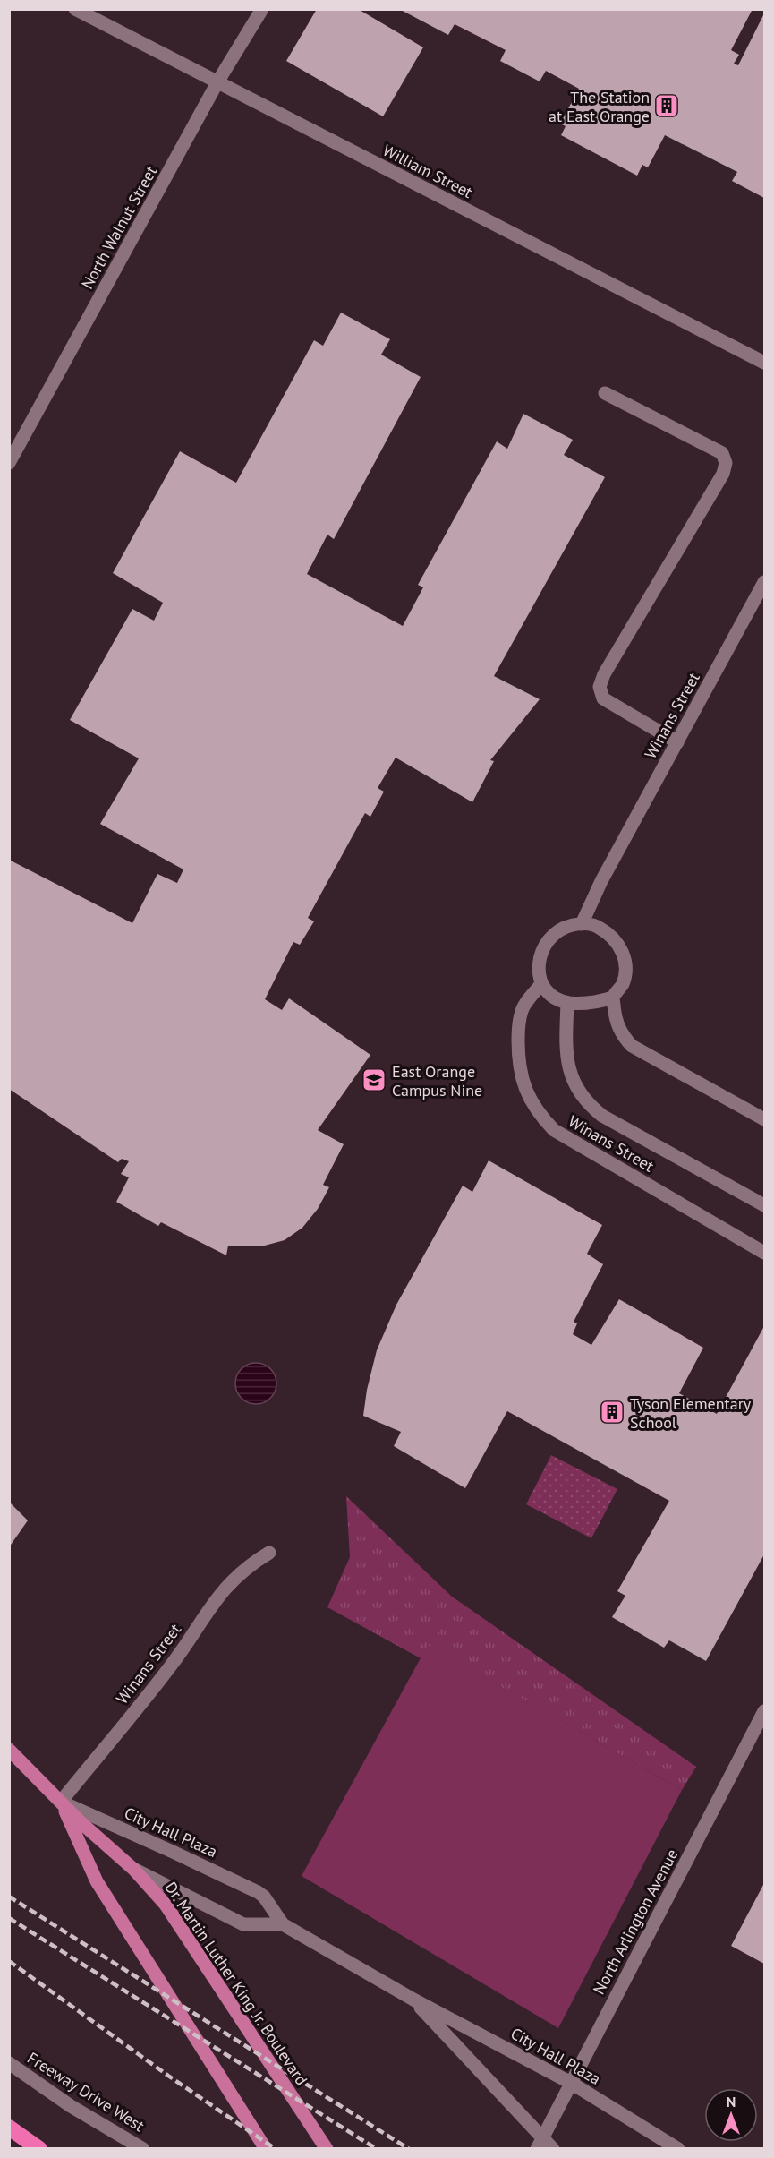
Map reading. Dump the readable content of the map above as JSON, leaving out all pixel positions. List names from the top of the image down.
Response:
{
  "streets": {
    "main road": ["Dr. Martin Luther King Jr. Boulevard"],
    "street": [
      "William Street",
      "North Walnut Street",
      "Winans Street",
      "City Hall Plaza",
      "North Arlington Avenue",
      "Freeway Drive West"
    ]
  },
  "crossings": [
    ["William Street", "North Walnut Street"],
    ["Winans Street", "City Hall Plaza"],
    ["Winans Street", "Dr. Martin Luther King Jr. Boulevard"],
    ["City Hall Plaza", "North Arlington Avenue"],
    ["City Hall Plaza", "Dr. Martin Luther King Jr. Boulevard"]
  ],
  "places": {
    "building": ["The Station at East Orange", "Tyson Elementary School"],
    "school or university": ["East Orange Campus Nine"]
  },
  "north": "top"
}
